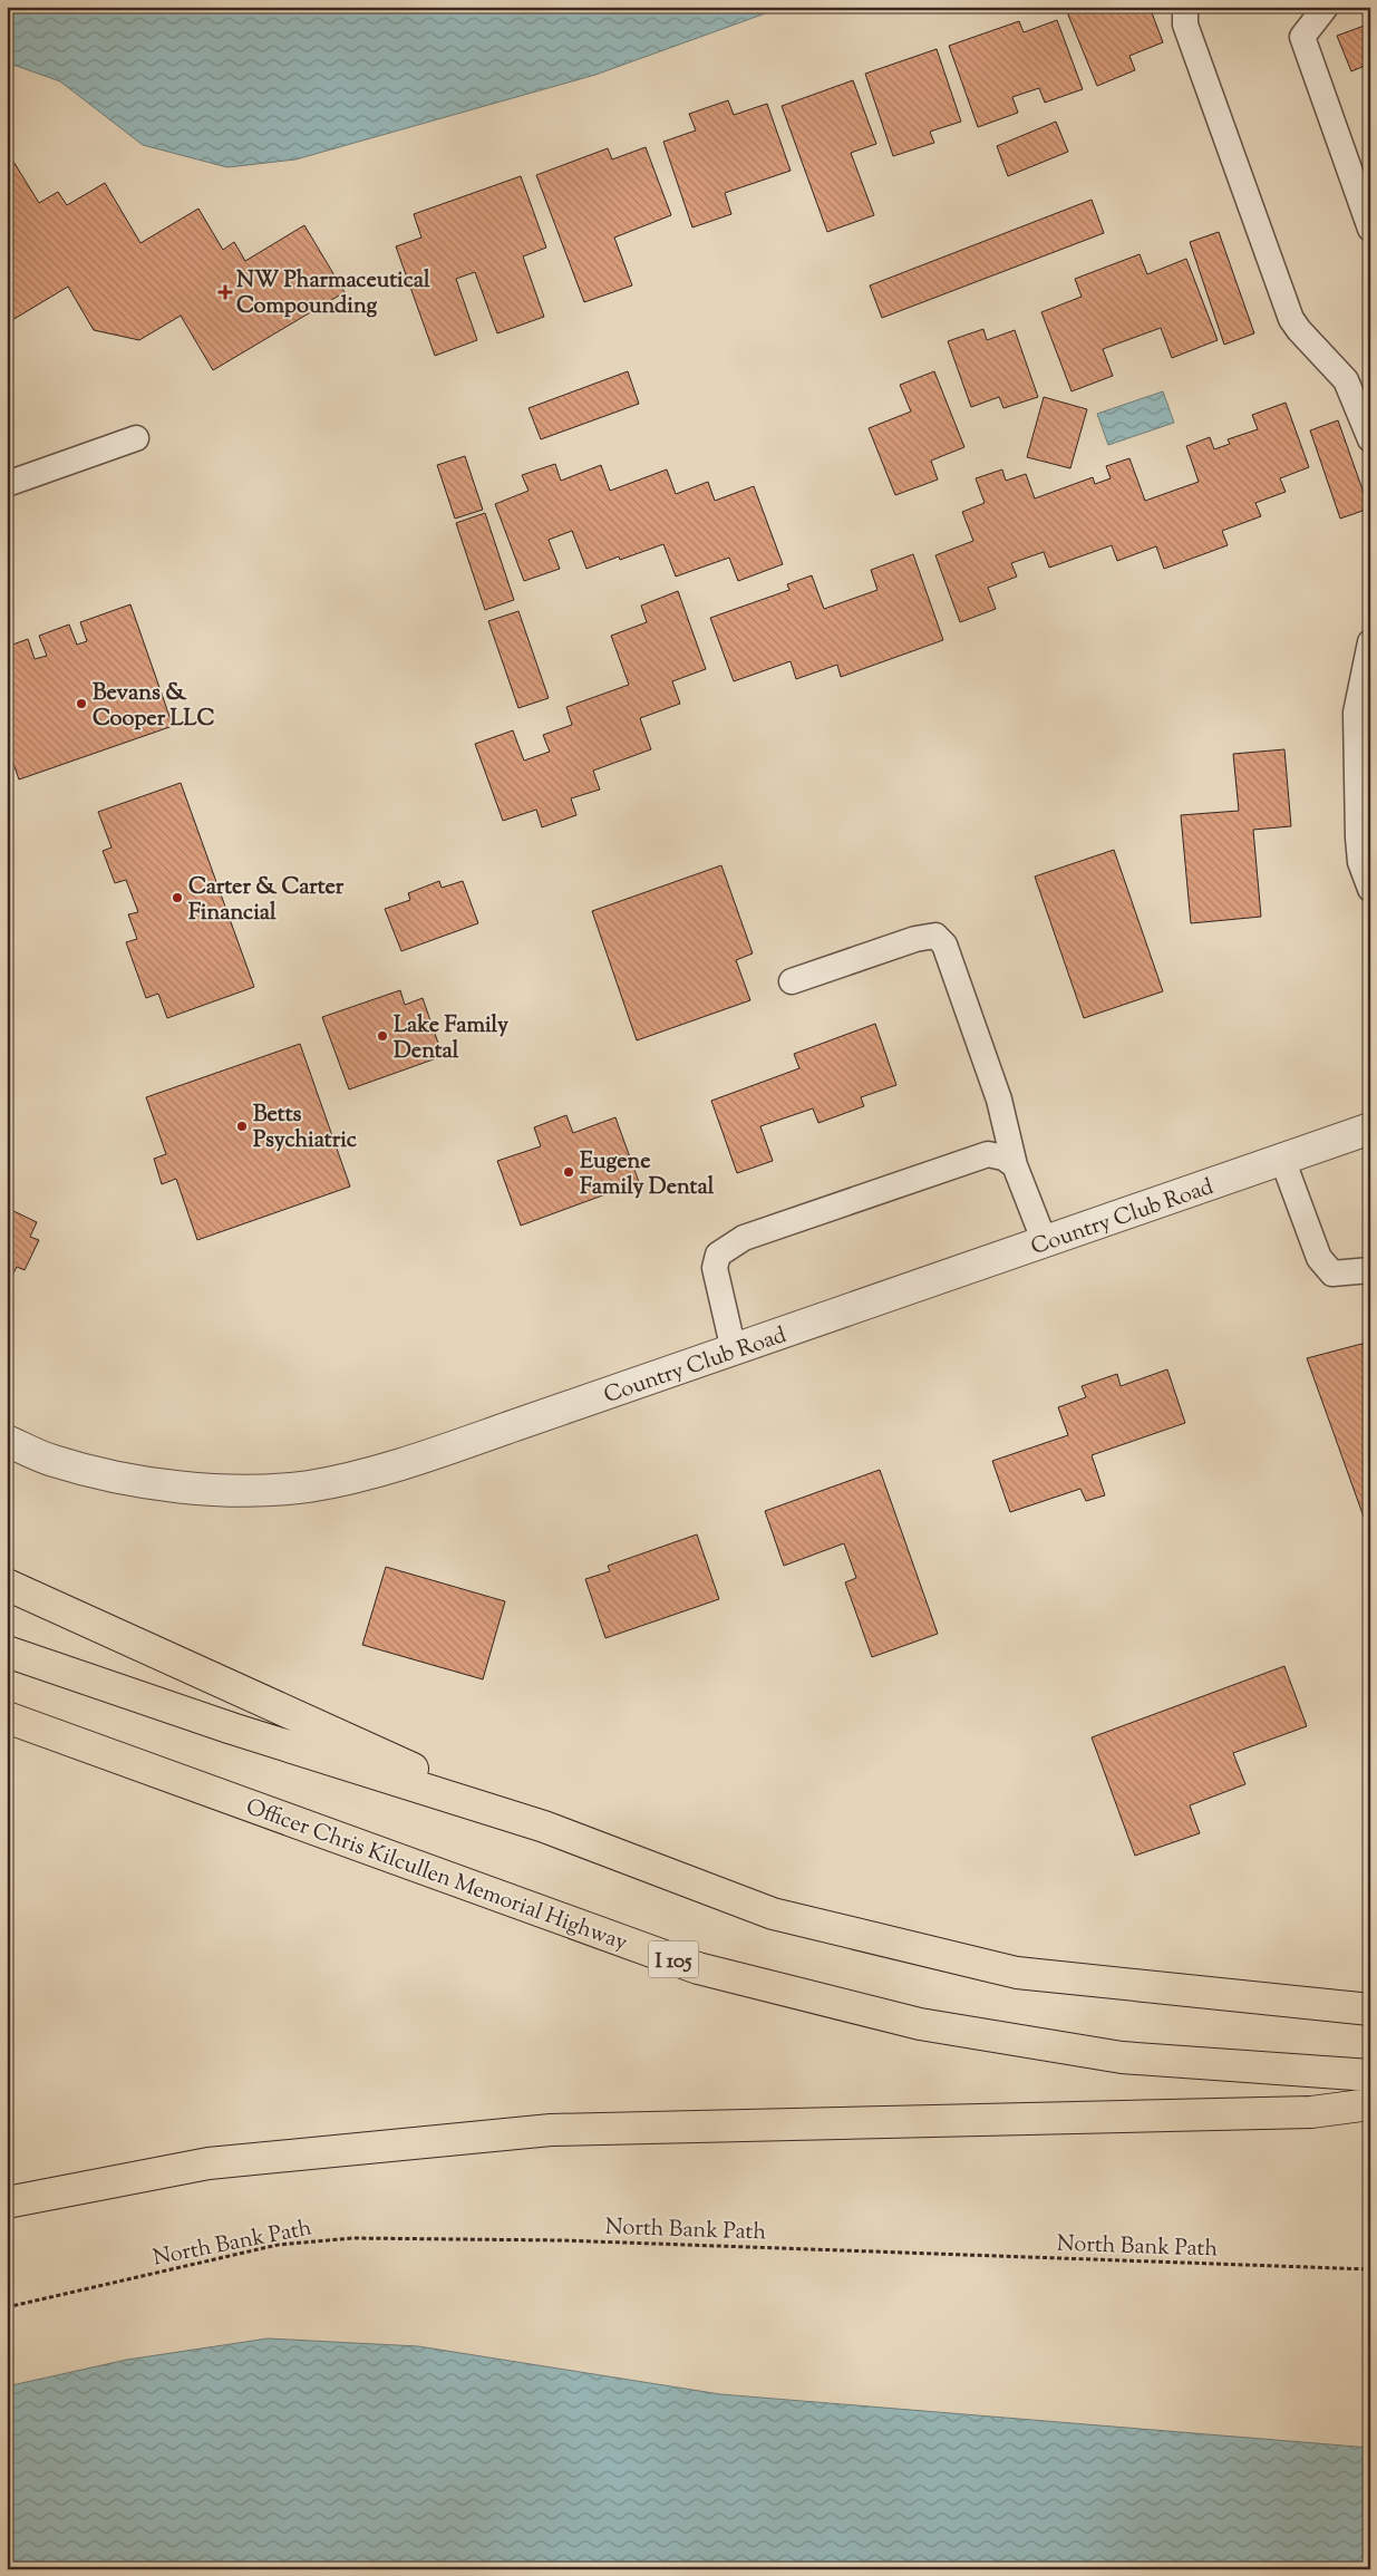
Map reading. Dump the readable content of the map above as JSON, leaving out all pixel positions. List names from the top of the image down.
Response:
{
  "streets": {
    "highway": ["Officer Chris Kilcullen Memorial Highway", "I 105"],
    "street": ["Country Club Road"],
    "path": ["North Bank Path"]
  },
  "places": {
    "health": ["NW Pharmaceutical Compounding"],
    "other": [
      "Bevans & Cooper LLC",
      "Carter & Carter Financial",
      "Lake Family Dental",
      "Betts Psychiatric",
      "Eugene Family Dental"
    ]
  }
}
